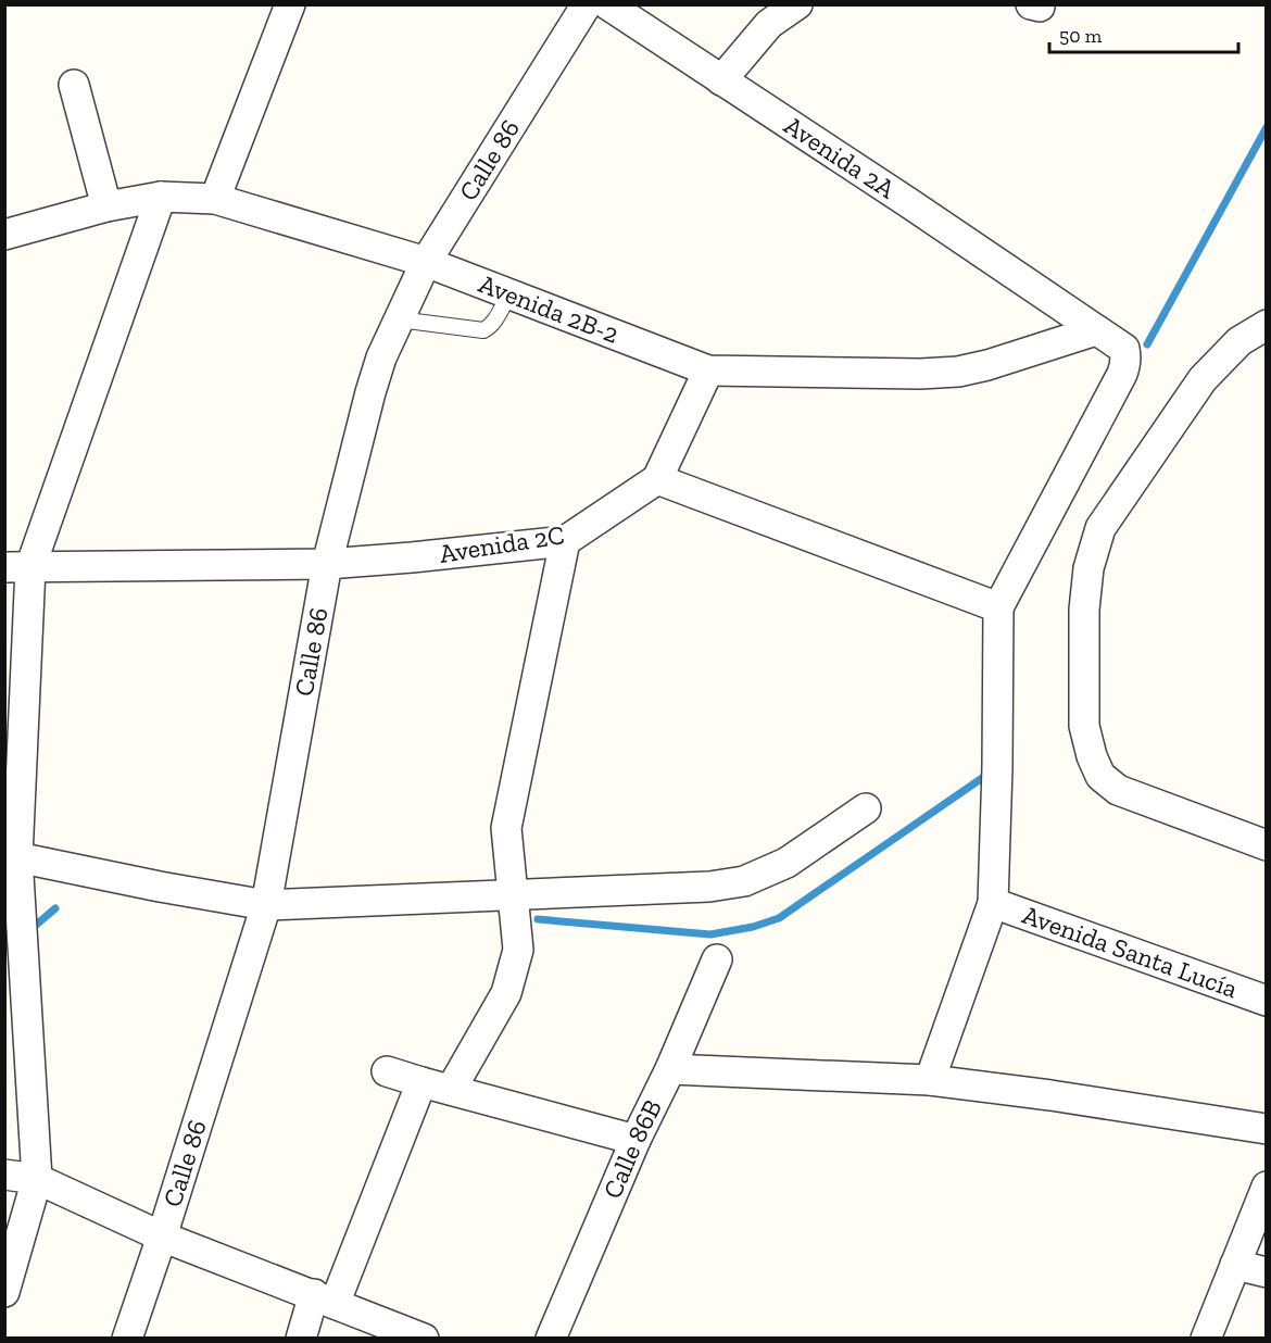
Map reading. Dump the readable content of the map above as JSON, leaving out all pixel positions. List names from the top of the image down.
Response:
{
  "streets": {
    "street": [
      "Avenida 2A",
      "Calle 86",
      "Avenida 2B-2",
      "Avenida 2C",
      "Avenida Santa Lucía",
      "Calle 86B"
    ]
  },
  "crossings": [
    ["Avenida 2A", "Avenida 2B-2"],
    ["Calle 86", "Avenida 2B-2"],
    ["Calle 86", "Avenida 2C"]
  ],
  "scale_bar": "50 m"
}
